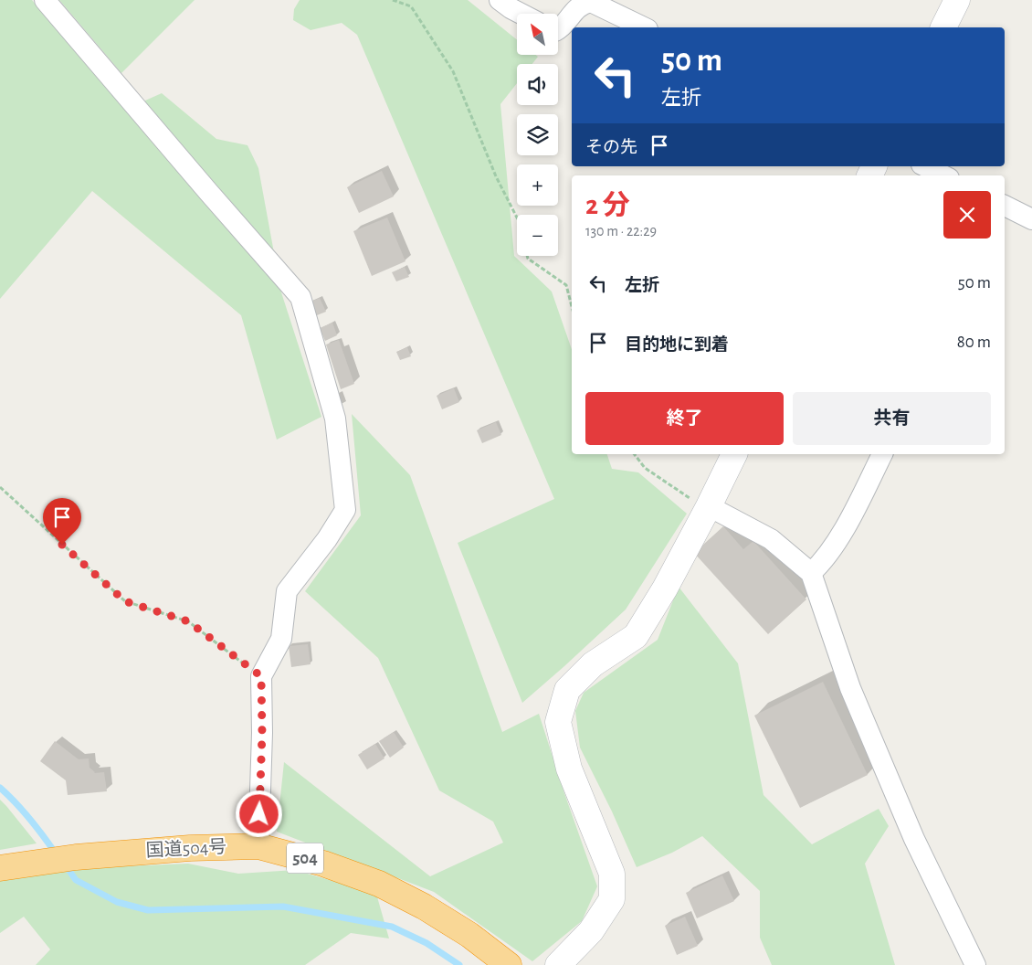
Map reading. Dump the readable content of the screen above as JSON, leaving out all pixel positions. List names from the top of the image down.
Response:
{
  "streets": {
    "highway": ["国道504号", "504"]
  },
  "north": "top left",
  "page": {
    "map_buttons": ["+", "−"],
    "turn": ["50 m", "左折"],
    "then": "その先",
    "heading": ["2 分", "130 m · 22:29"],
    "list": [
      {
        "name": "左折",
        "value": "50 m"
      },
      {
        "name": "目的地に到着",
        "value": "80 m"
      }
    ],
    "buttons": ["終了", "共有"]
  }
}
